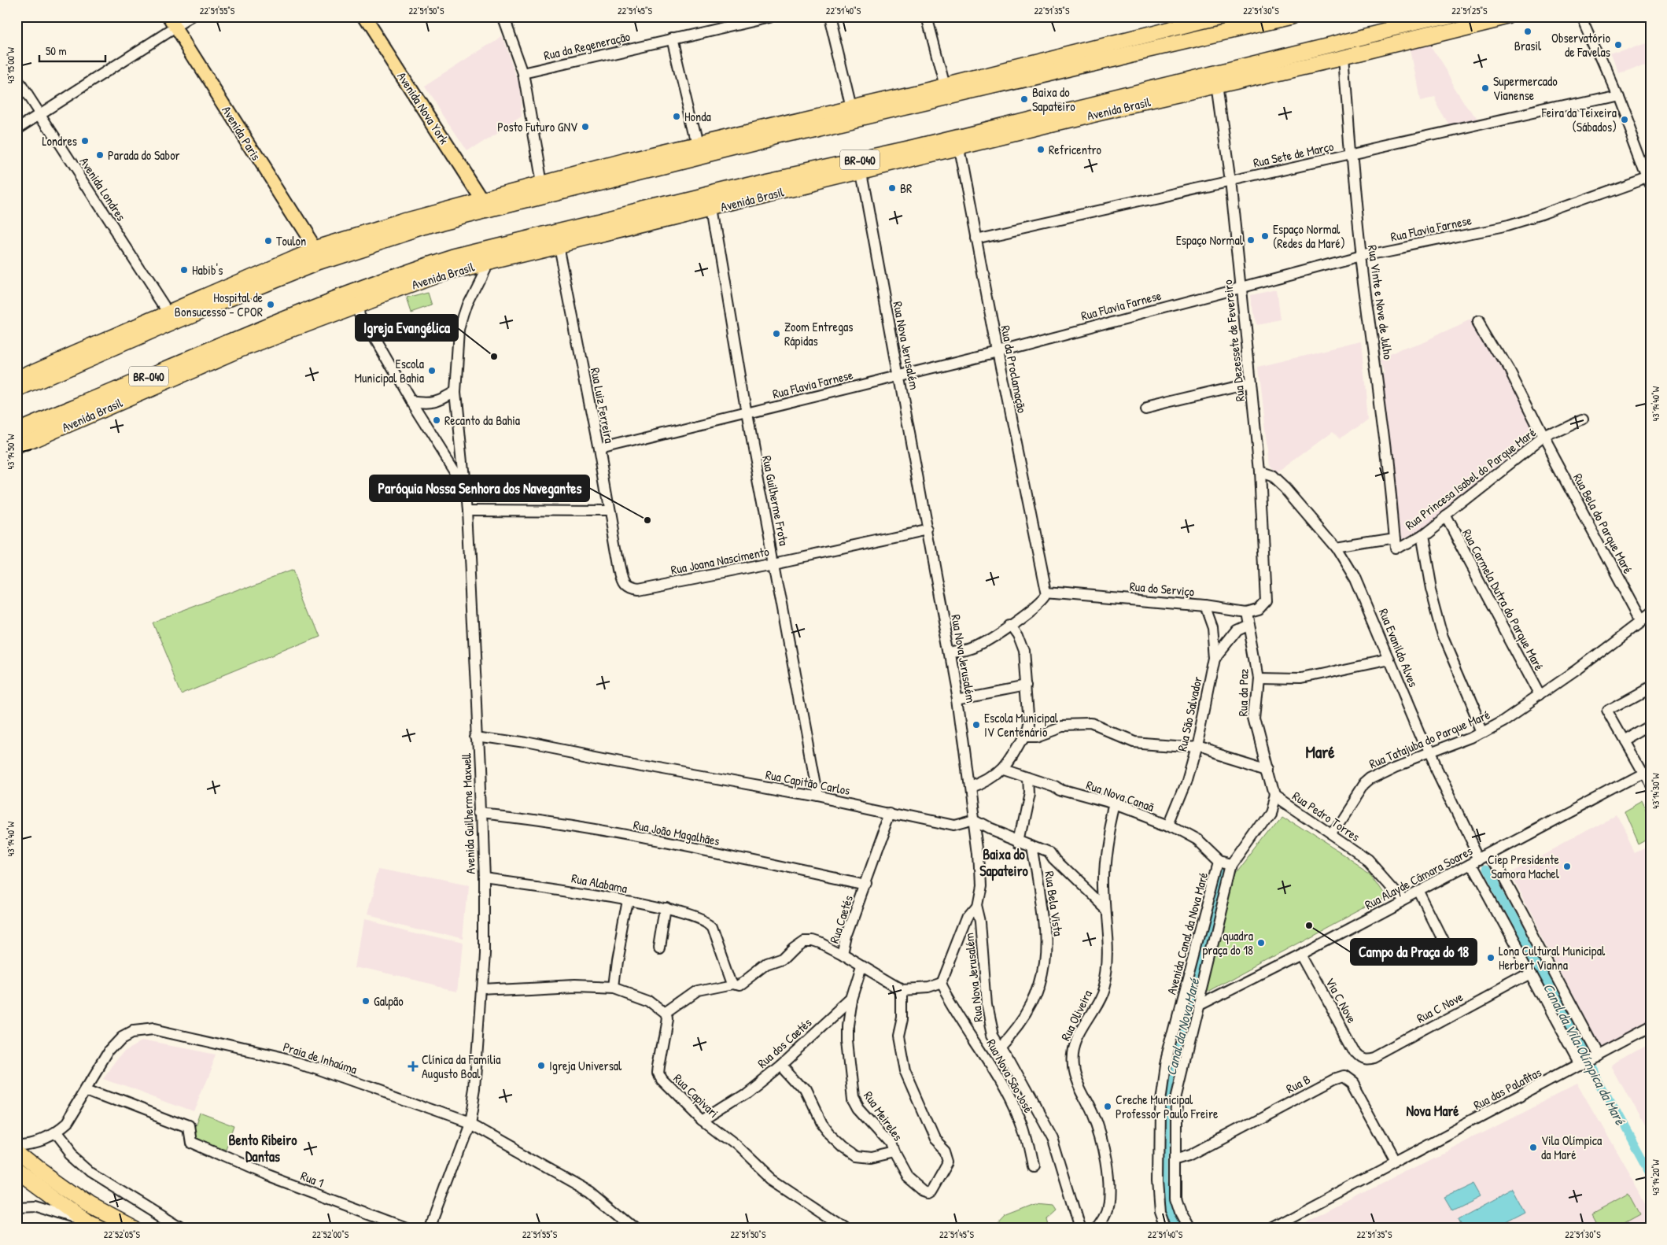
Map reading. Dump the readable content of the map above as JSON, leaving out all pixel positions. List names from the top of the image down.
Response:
{
  "streets": {
    "highway": ["Avenida Brasil", "BR-040"],
    "main road": ["Avenida Nova York", "Avenida Paris"],
    "street": [
      "Rua da Regeneração",
      "Rua Sete de Março",
      "Avenida Londres",
      "Rua Flavia Farnese",
      "Rua Vinte e Nove de Julho",
      "Rua Dezessete de Fevereiro",
      "Rua Nova Jerusalém",
      "Rua da Proclamação",
      "Rua Luiz Ferreira",
      "Rua Princesa Isabel do Parque Maré",
      "Rua Guilherme Frota",
      "Rua Bela do Parque Maré",
      "Rua Joana Nascimento",
      "Rua do Serviço",
      "Rua Carmela Dutra do Parque Maré",
      "Rua Evanildo Alves",
      "Rua da Paz",
      "Rua São Salvador",
      "Rua Tatajuba do Parque Maré",
      "Rua Capitão Carlos",
      "Rua Nova Canaã",
      "Avenida Guilherme Maxwell",
      "Rua Pedro Torres",
      "Rua João Magalhães",
      "Rua Alayde Câmara Soares",
      "Rua Alabama",
      "Rua Bela Vista",
      "Rua Caetés",
      "Avenida Canal da Nova Maré",
      "Via C Nove",
      "Rua C Nove",
      "Rua Oliveira",
      "Rua dos Caetés",
      "Praia de Inhaúma",
      "Rua Nova São José",
      "Rua B",
      "Rua das Palafitas",
      "Rua Capivari",
      "Rua Meireles",
      "Rua 1"
    ]
  },
  "crossings": [
    ["Avenida Brasil", "Rua Vinte e Nove de Julho"],
    ["Avenida Brasil", "Rua Dezessete de Fevereiro"],
    ["Avenida Brasil", "Rua Nova Jerusalém"],
    ["Avenida Brasil", "Rua da Proclamação"],
    ["Avenida Brasil", "Rua Luiz Ferreira"],
    ["Avenida Brasil", "Rua Guilherme Frota"],
    ["Avenida Brasil", "Avenida Guilherme Maxwell"],
    ["Rua Sete de Março", "Rua Vinte e Nove de Julho"],
    ["Rua Sete de Março", "Rua Dezessete de Fevereiro"],
    ["Rua Sete de Março", "Rua da Proclamação"],
    ["Rua Flavia Farnese", "Rua Vinte e Nove de Julho"],
    ["Rua Flavia Farnese", "Rua Dezessete de Fevereiro"],
    ["Rua Flavia Farnese", "Rua Nova Jerusalém"],
    ["Rua Flavia Farnese", "Rua da Proclamação"],
    ["Rua Flavia Farnese", "Rua Luiz Ferreira"],
    ["Rua Flavia Farnese", "Rua Guilherme Frota"],
    ["Rua Vinte e Nove de Julho", "Rua Princesa Isabel do Parque Maré"],
    ["Rua Dezessete de Fevereiro", "Rua do Serviço"],
    ["Rua Dezessete de Fevereiro", "Rua Evanildo Alves"],
    ["Rua Dezessete de Fevereiro", "Rua da Paz"],
    ["Rua Nova Jerusalém", "Rua Joana Nascimento"],
    ["Rua Nova Jerusalém", "Rua Capitão Carlos"],
    ["Rua Nova Jerusalém", "Rua Bela Vista"],
    ["Rua da Proclamação", "Rua do Serviço"],
    ["Rua Luiz Ferreira", "Rua Joana Nascimento"],
    ["Rua Princesa Isabel do Parque Maré", "Rua Bela do Parque Maré"],
    ["Rua Princesa Isabel do Parque Maré", "Rua Carmela Dutra do Parque Maré"],
    ["Rua Guilherme Frota", "Rua Joana Nascimento"],
    ["Rua Guilherme Frota", "Rua Capitão Carlos"],
    ["Rua Bela do Parque Maré", "Rua Tatajuba do Parque Maré"],
    ["Rua do Serviço", "Rua da Paz"],
    ["Rua do Serviço", "Rua São Salvador"],
    ["Rua Carmela Dutra do Parque Maré", "Rua Tatajuba do Parque Maré"],
    ["Rua Evanildo Alves", "Rua Tatajuba do Parque Maré"],
    ["Rua Evanildo Alves", "Rua Alayde Câmara Soares"],
    ["Rua Evanildo Alves", "Rua C Nove"],
    ["Rua Evanildo Alves", "Rua das Palafitas"],
    ["Rua da Paz", "Rua Pedro Torres"],
    ["Rua São Salvador", "Rua Nova Canaã"],
    ["Rua Tatajuba do Parque Maré", "Rua Pedro Torres"],
    ["Rua Capitão Carlos", "Avenida Guilherme Maxwell"],
    ["Rua Capitão Carlos", "Rua Caetés"],
    ["Rua Nova Canaã", "Avenida Canal da Nova Maré"],
    ["Rua Nova Canaã", "Rua Oliveira"],
    ["Avenida Guilherme Maxwell", "Rua João Magalhães"],
    ["Avenida Guilherme Maxwell", "Rua Alabama"],
    ["Avenida Guilherme Maxwell", "Praia de Inhaúma"],
    ["Rua Pedro Torres", "Rua Alayde Câmara Soares"],
    ["Rua Pedro Torres", "Avenida Canal da Nova Maré"],
    ["Rua João Magalhães", "Rua Caetés"],
    ["Rua Alayde Câmara Soares", "Avenida Canal da Nova Maré"],
    ["Rua Alayde Câmara Soares", "Via C Nove"],
    ["Rua Caetés", "Rua Meireles"],
    ["Avenida Canal da Nova Maré", "Rua B"],
    ["Via C Nove", "Rua C Nove"],
    ["Rua dos Caetés", "Rua Capivari"],
    ["Rua dos Caetés", "Rua Meireles"],
    ["Praia de Inhaúma", "Rua 1"],
    ["Rua B", "Rua das Palafitas"]
  ],
  "districts": [
    "Maré",
    "Baixa do Sapateiro",
    "Nova Maré",
    "Bento Ribeiro Dantas"
  ],
  "water": ["Canal da Nova Maré", "Canal da Vila Olímpica da Maré"],
  "places": {
    "other": [
      "Brasil",
      "Observatório de Favelas",
      "Supermercado Vianense",
      "Baixa do Sapateiro",
      "Honda",
      "Feira da Teixeira (Sábados)",
      "Posto Futuro GNV",
      "Londres",
      "Refricentro",
      "Parada do Sabor",
      "BR",
      "Espaço Normal (Redes da Maré)",
      "Espaço Normal",
      "Toulon",
      "Habib's",
      "Hospital de Bonsucesso - CPOR",
      "Zoom Entregas Rápidas",
      "Igreja Evangélica",
      "Escola Municipal Bahia",
      "Recanto da Bahia",
      "Paróquia Nossa Senhora dos Navegantes",
      "Escola Municipal IV Centenário",
      "Ciep Presidente Samora Machel",
      "Campo da Praça do 18",
      "quadra praça do 18",
      "Lona Cultural Municipal Herbert Vianna",
      "Galpão",
      "Igreja Universal",
      "Creche Municipal Professor Paulo Freire",
      "Vila Olímpica da Maré"
    ],
    "health": ["Clínica da Família Augusto Boal"]
  },
  "scale_bar": "50 m",
  "coordinates": [
    "22°51'55\"S",
    "22°51'50\"S",
    "22°51'45\"S",
    "22°51'40\"S",
    "22°51'35\"S",
    "22°51'30\"S",
    "22°51'25\"S",
    "43°15'00\"W",
    "43°14'40\"W",
    "43°14'50\"W",
    "43°14'30\"W",
    "43°14'20\"W",
    "22°52'05\"S",
    "22°52'00\"S"
  ]
}
